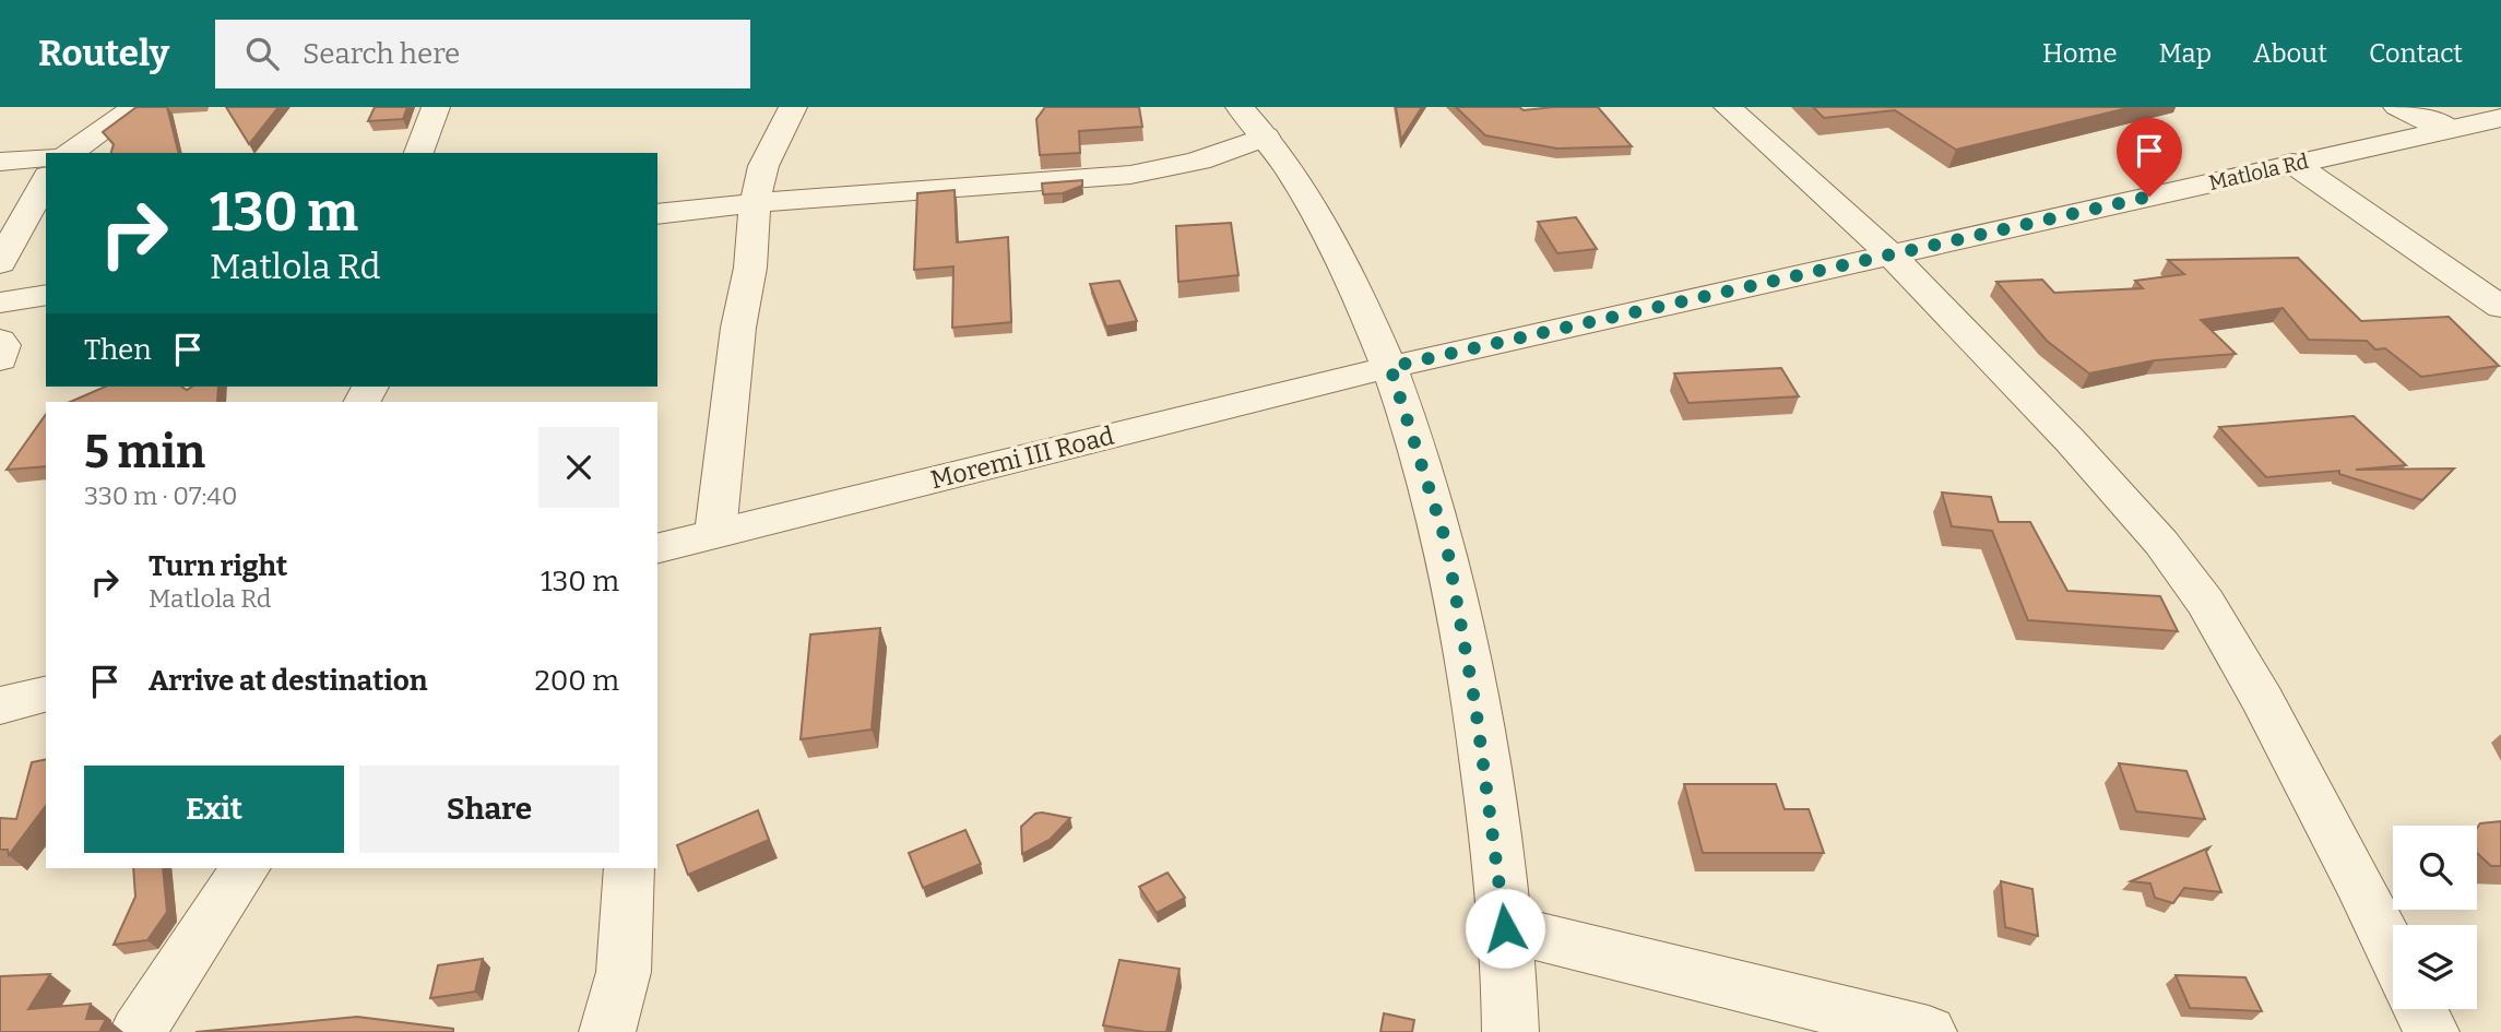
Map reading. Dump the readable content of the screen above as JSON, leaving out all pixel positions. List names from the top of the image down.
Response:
{
  "streets": {
    "street": ["Matlola Rd", "Moremi III Road"]
  },
  "crossings": [
    ["Matlola Rd", "Moremi III Road"]
  ],
  "page": {
    "header": "Routely",
    "search": "Search here",
    "nav": [
      "Home",
      "Map",
      "About",
      "Contact"
    ],
    "turn": ["130 m", "Matlola Rd"],
    "then": "Then",
    "heading": ["5 min", "330 m · 07:40"],
    "list": [
      {
        "name": "Turn right",
        "note": "Matlola Rd",
        "value": "130 m"
      },
      {
        "name": "Arrive at destination",
        "value": "200 m"
      }
    ],
    "buttons": ["Exit", "Share"]
  }
}
